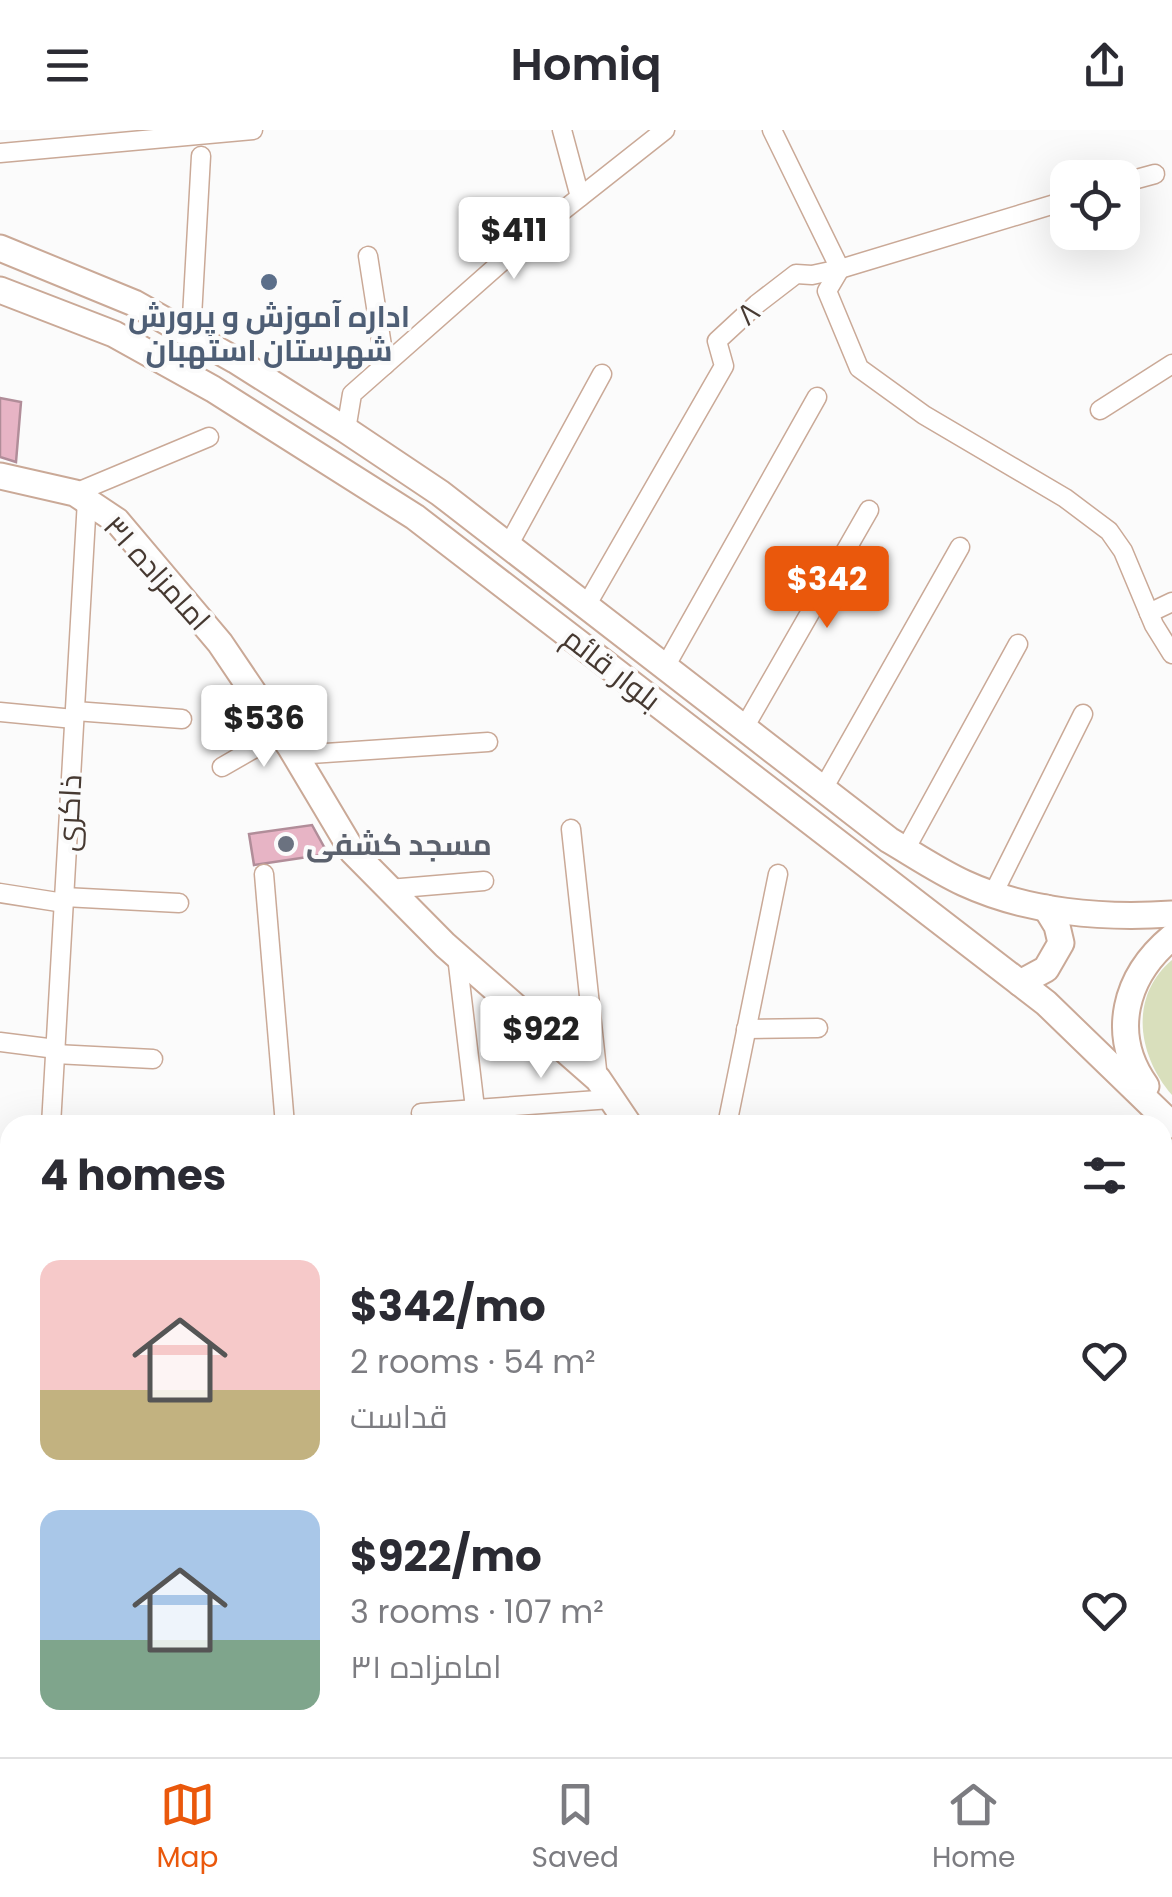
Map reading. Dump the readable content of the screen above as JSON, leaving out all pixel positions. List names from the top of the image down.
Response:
{
  "streets": {
    "main road": ["امامزاده ۳۱", "بلوار قائم"],
    "street": ["۸", "ذاکری"]
  },
  "crossings": [
    ["۸", "بلوار قائم"],
    ["امامزاده ۳۱", "ذاکری"]
  ],
  "places": ["اداره آموزش و پرورش شهرستان استهبان", "مسجد کشفی"],
  "page": {
    "header": "Homiq",
    "price": [
      "$411",
      "$342",
      "$536",
      "$922"
    ],
    "heading": "4 homes",
    "list": [
      {
        "name": "$342/mo",
        "note": "2 rooms · 54 m² · قداست"
      },
      {
        "name": "$922/mo",
        "note": "3 rooms · 107 m² · امامزاده ۳۱"
      }
    ],
    "tabs": ["Map", "Saved", "Home"]
  }
}
